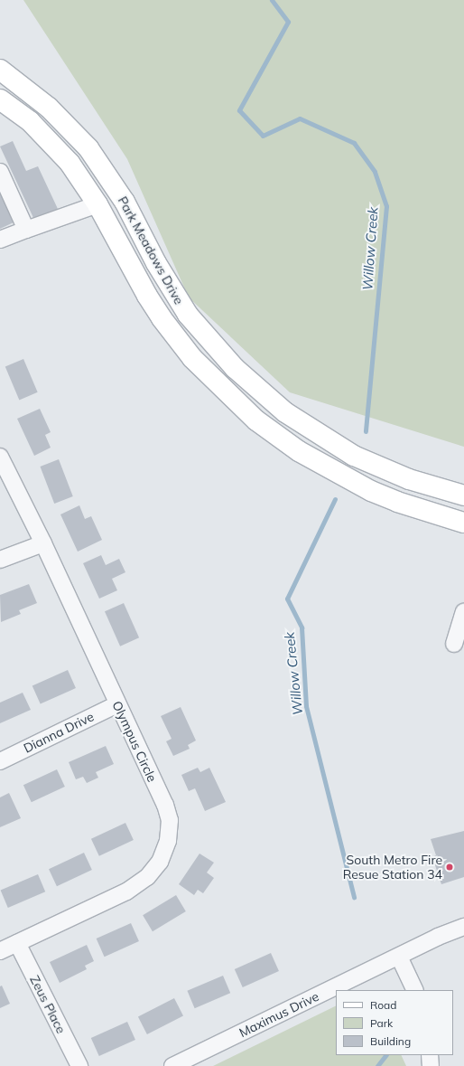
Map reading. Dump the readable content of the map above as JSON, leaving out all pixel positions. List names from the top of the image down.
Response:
{
  "streets": {
    "main road": ["Park Meadows Drive"],
    "street": [
      "Dianna Drive",
      "Olympus Circle",
      "Zeus Place",
      "Maximus Drive"
    ]
  },
  "crossings": [
    ["Dianna Drive", "Olympus Circle"],
    ["Olympus Circle", "Zeus Place"]
  ],
  "water": ["Willow Creek"],
  "places": ["South Metro Fire Resue Station 34"],
  "legend": ["Road", "Park", "Building"]
}
